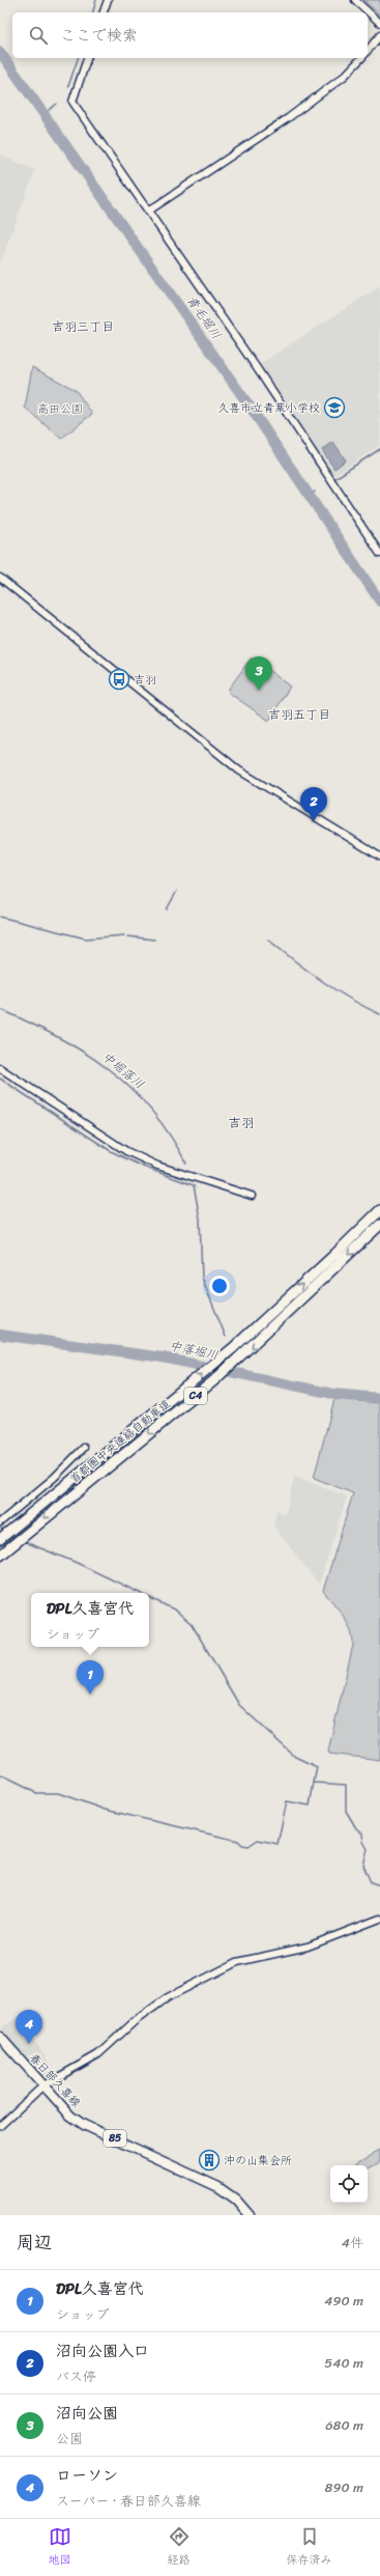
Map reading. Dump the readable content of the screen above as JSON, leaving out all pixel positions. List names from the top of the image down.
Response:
{
  "streets": {
    "highway": ["C4", "首都圏中央連絡自動車道"],
    "main road": ["春日部久喜線", "85"]
  },
  "districts": ["吉羽三丁目", "吉羽五丁目", "吉羽"],
  "water": ["青毛堀川", "中堀落川", "中落堀川"],
  "parks": ["高田公園"],
  "places": {
    "school or university": ["久喜市立青葉小学校"],
    "bus stop": ["吉羽"],
    "building": ["沖の山集会所"]
  },
  "page": {
    "search": "ここで検索",
    "pins": [
      "3",
      "2",
      "1",
      "4"
    ],
    "popup": ["DPL久喜宮代", "ショップ"],
    "heading": ["周辺", "4件"],
    "list": [
      {
        "mark": "1",
        "name": "DPL久喜宮代",
        "note": "ショップ",
        "value": "490 m"
      },
      {
        "mark": "2",
        "name": "沼向公園入口",
        "note": "バス停",
        "value": "540 m"
      },
      {
        "mark": "3",
        "name": "沼向公園",
        "note": "公園",
        "value": "680 m"
      },
      {
        "mark": "4",
        "name": "ローソン",
        "note": "スーパー · 春日部久喜線",
        "value": "890 m"
      }
    ],
    "nav": ["地図", "経路", "保存済み"]
  }
}
